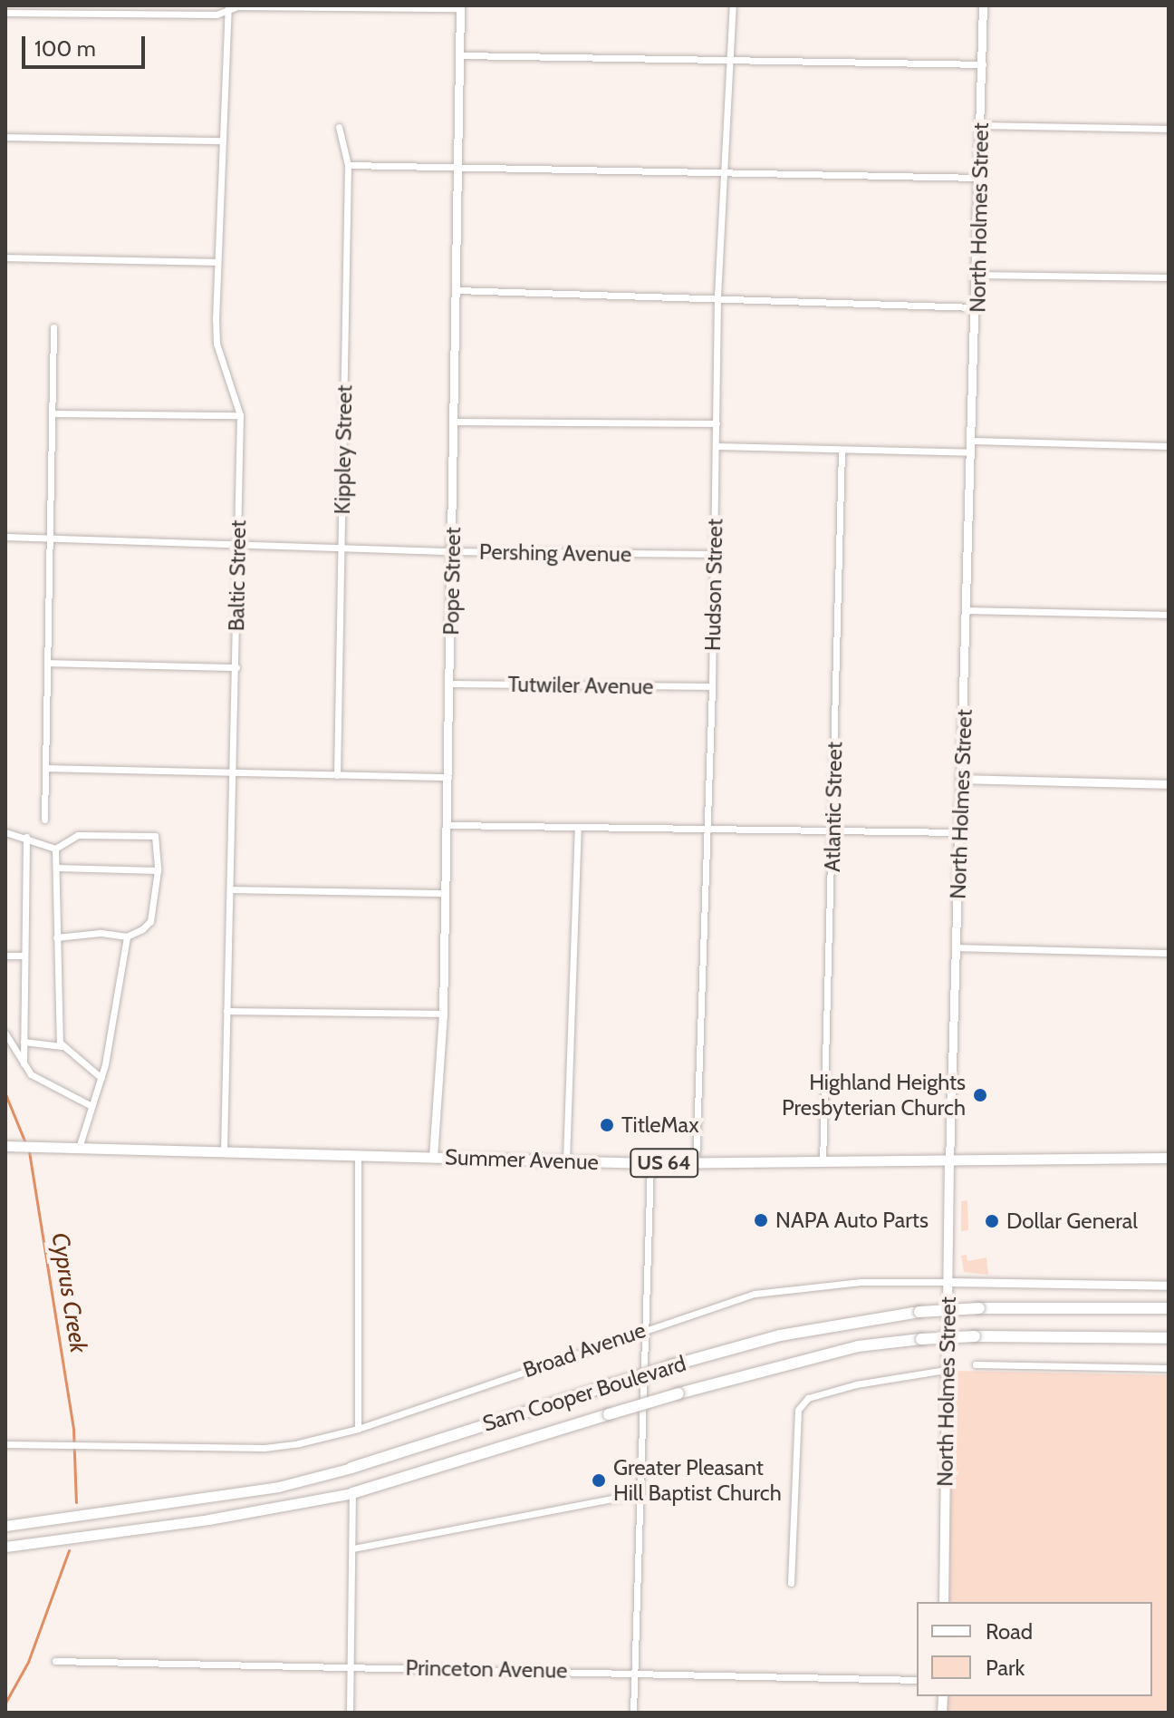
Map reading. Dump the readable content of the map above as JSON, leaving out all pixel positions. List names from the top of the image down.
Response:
{
  "streets": {
    "highway": ["Sam Cooper Boulevard"],
    "main road": ["North Holmes Street", "Summer Avenue", "US 64"],
    "street": [
      "Kippley Street",
      "Pershing Avenue",
      "Baltic Street",
      "Pope Street",
      "Hudson Street",
      "Tutwiler Avenue",
      "Atlantic Street",
      "Broad Avenue",
      "Princeton Avenue"
    ]
  },
  "crossings": [
    ["North Holmes Street", "Summer Avenue"],
    ["North Holmes Street", "Broad Avenue"],
    ["Kippley Street", "Pershing Avenue"],
    ["Pershing Avenue", "Baltic Street"],
    ["Pershing Avenue", "Pope Street"],
    ["Pershing Avenue", "Hudson Street"],
    ["Baltic Street", "Summer Avenue"],
    ["Pope Street", "Tutwiler Avenue"],
    ["Pope Street", "Summer Avenue"],
    ["Hudson Street", "Tutwiler Avenue"],
    ["Hudson Street", "Summer Avenue"],
    ["Atlantic Street", "Summer Avenue"]
  ],
  "water": ["Cyprus Creek"],
  "places": [
    "Highland Heights Presbyterian Church",
    "TitleMax",
    "NAPA Auto Parts",
    "Dollar General",
    "Greater Pleasant Hill Baptist Church"
  ],
  "legend": ["Road", "Park"],
  "scale_bar": "100 m"
}
